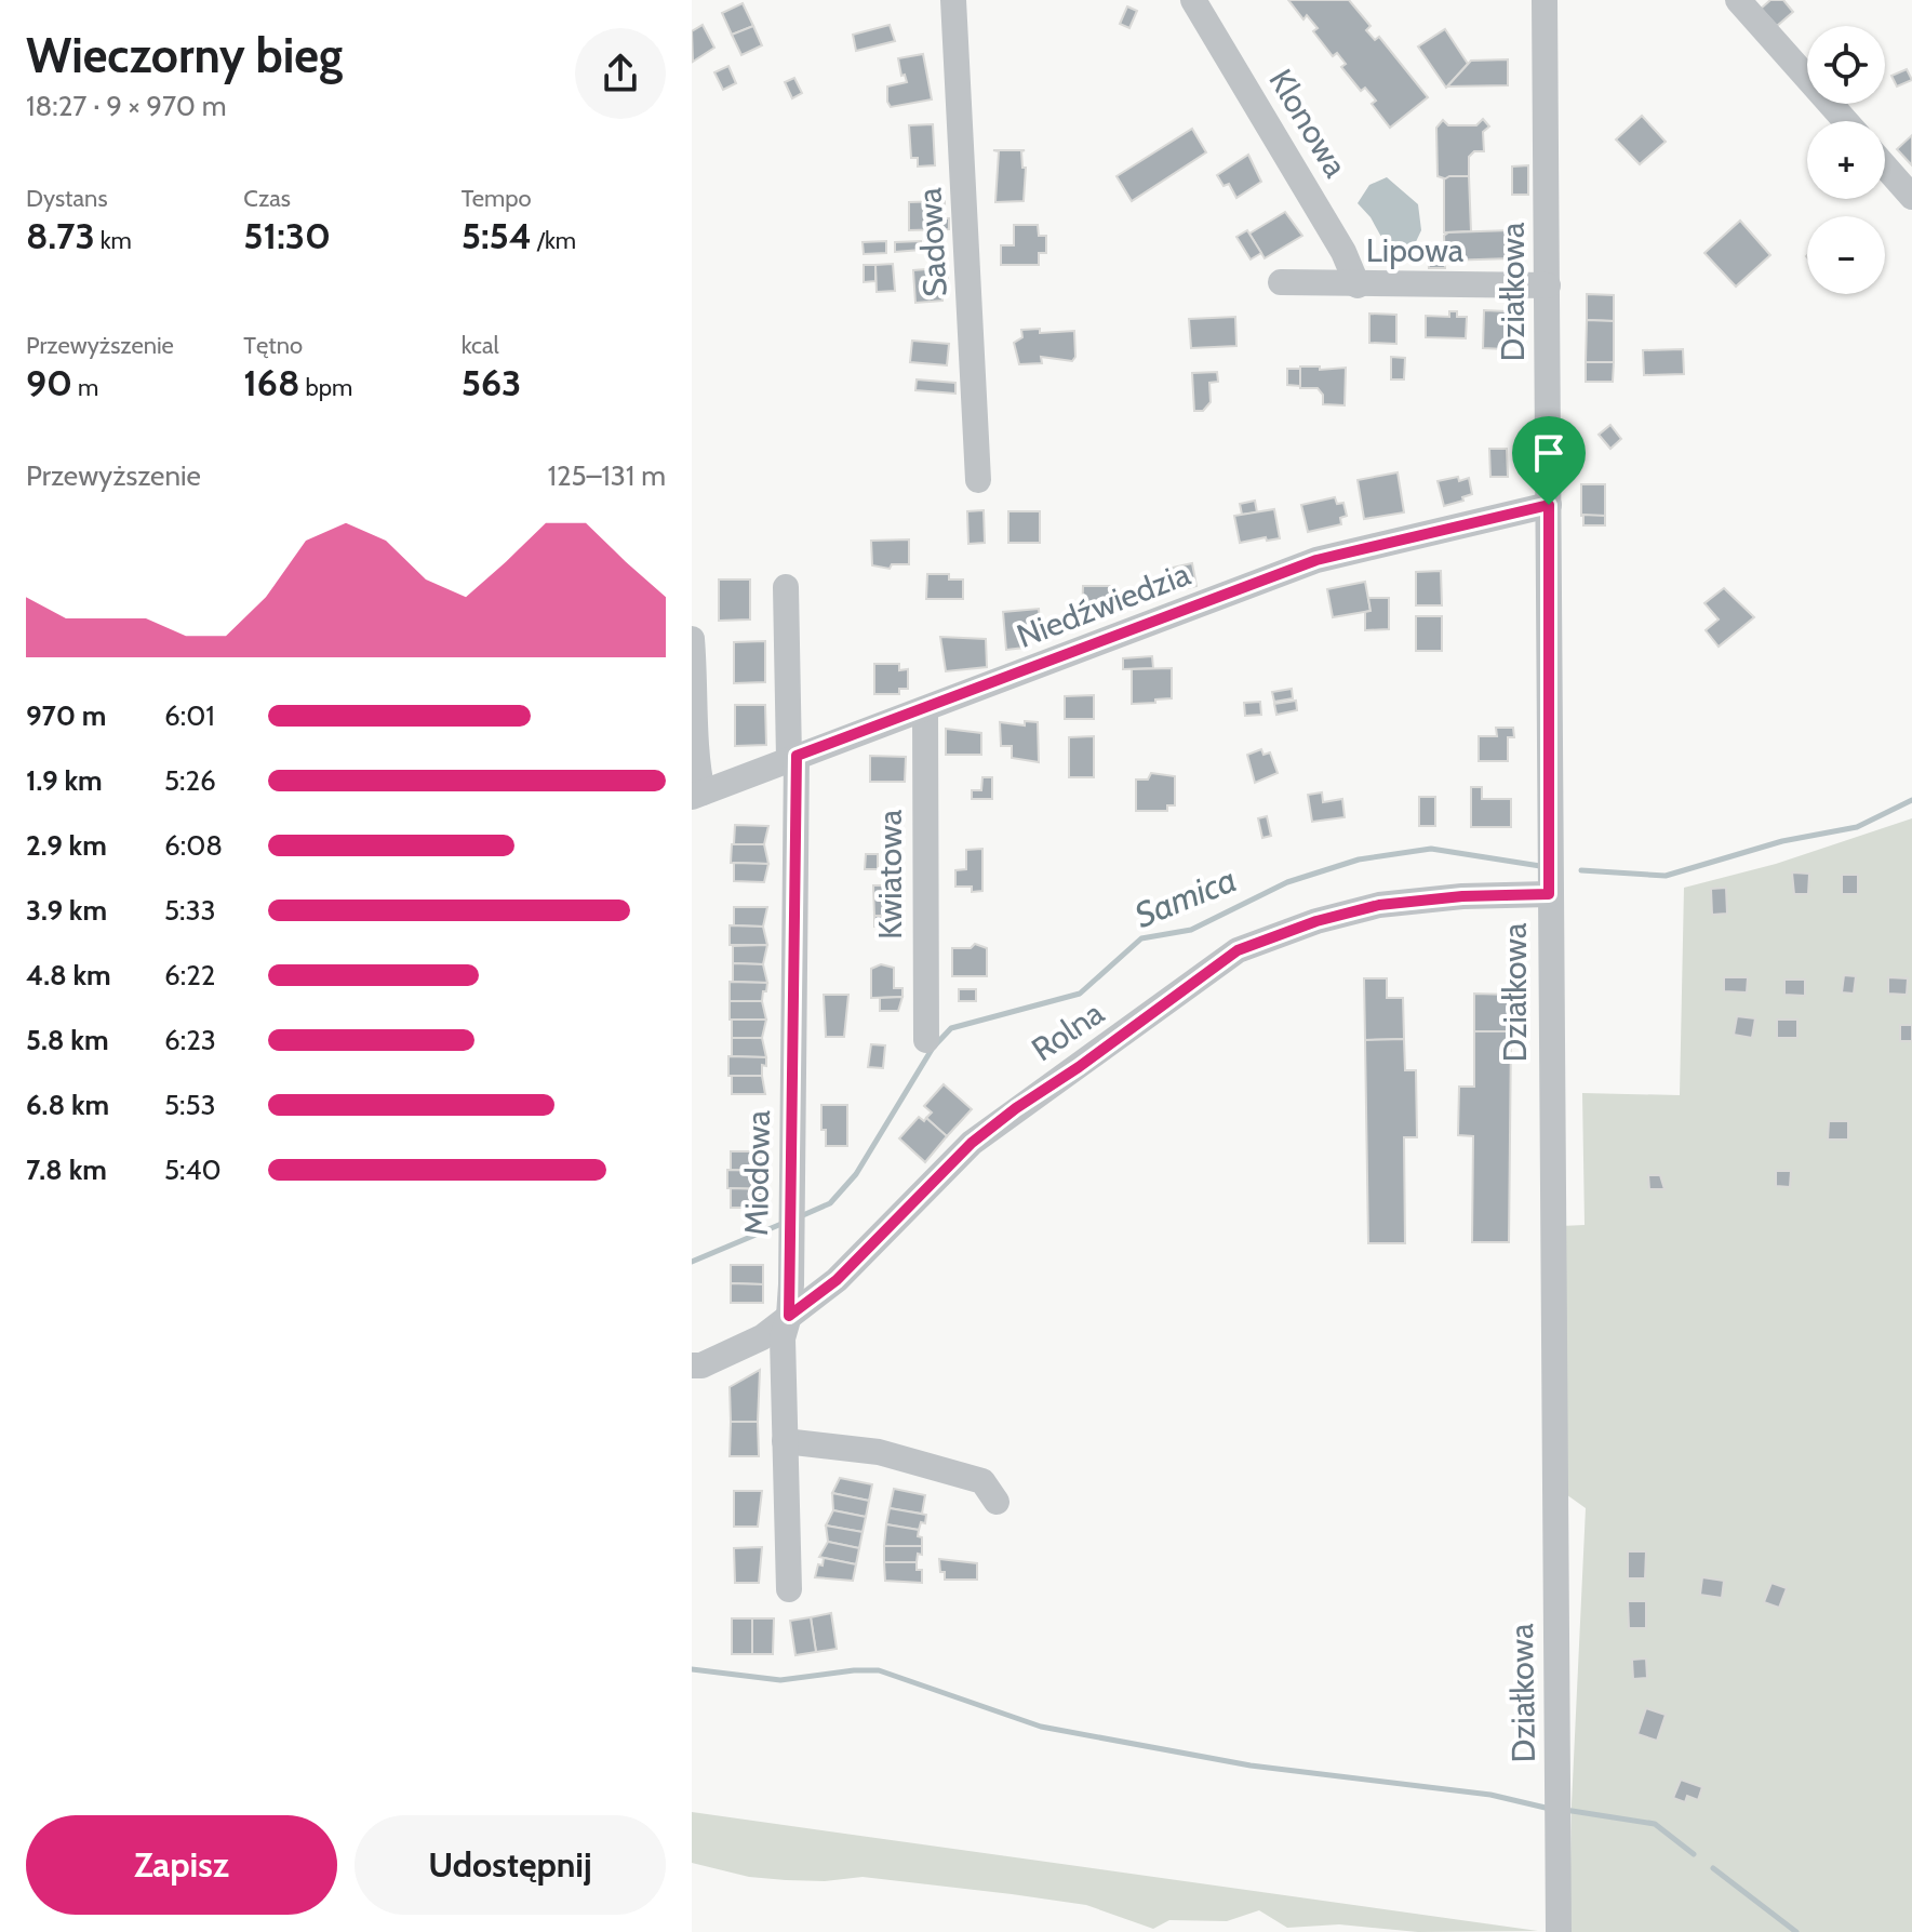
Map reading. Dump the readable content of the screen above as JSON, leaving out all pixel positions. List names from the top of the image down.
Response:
{
  "streets": {
    "street": [
      "Klonowa",
      "Sadowa",
      "Lipowa",
      "Działkowa",
      "Niedźwiedzia",
      "Kwiatowa",
      "Rolna",
      "Miodowa"
    ]
  },
  "crossings": [
    ["Klonowa", "Lipowa"],
    ["Lipowa", "Działkowa"],
    ["Działkowa", "Niedźwiedzia"],
    ["Działkowa", "Rolna"],
    ["Niedźwiedzia", "Kwiatowa"],
    ["Niedźwiedzia", "Miodowa"],
    ["Rolna", "Miodowa"]
  ],
  "water": ["Samica"],
  "page": {
    "heading": ["Wieczorny bieg", "18:27 · 9 × 970 m"],
    "map_buttons": ["+", "−"],
    "stats": [
      ["Dystans", "8.73 km"],
      ["Czas", "51:30"],
      ["Tempo", "5:54 /km"],
      ["Przewyższenie", "90 m"],
      ["Tętno", "168 bpm"],
      ["kcal", "563"]
    ],
    "chart": ["Przewyższenie", "125–131 m"],
    "list": [
      {
        "name": "970 m",
        "note": "6:01"
      },
      {
        "name": "1.9 km",
        "note": "5:26"
      },
      {
        "name": "2.9 km",
        "note": "6:08"
      },
      {
        "name": "3.9 km",
        "note": "5:33"
      },
      {
        "name": "4.8 km",
        "note": "6:22"
      },
      {
        "name": "5.8 km",
        "note": "6:23"
      },
      {
        "name": "6.8 km",
        "note": "5:53"
      },
      {
        "name": "7.8 km",
        "note": "5:40"
      }
    ],
    "buttons": ["Zapisz", "Udostępnij"]
  }
}
